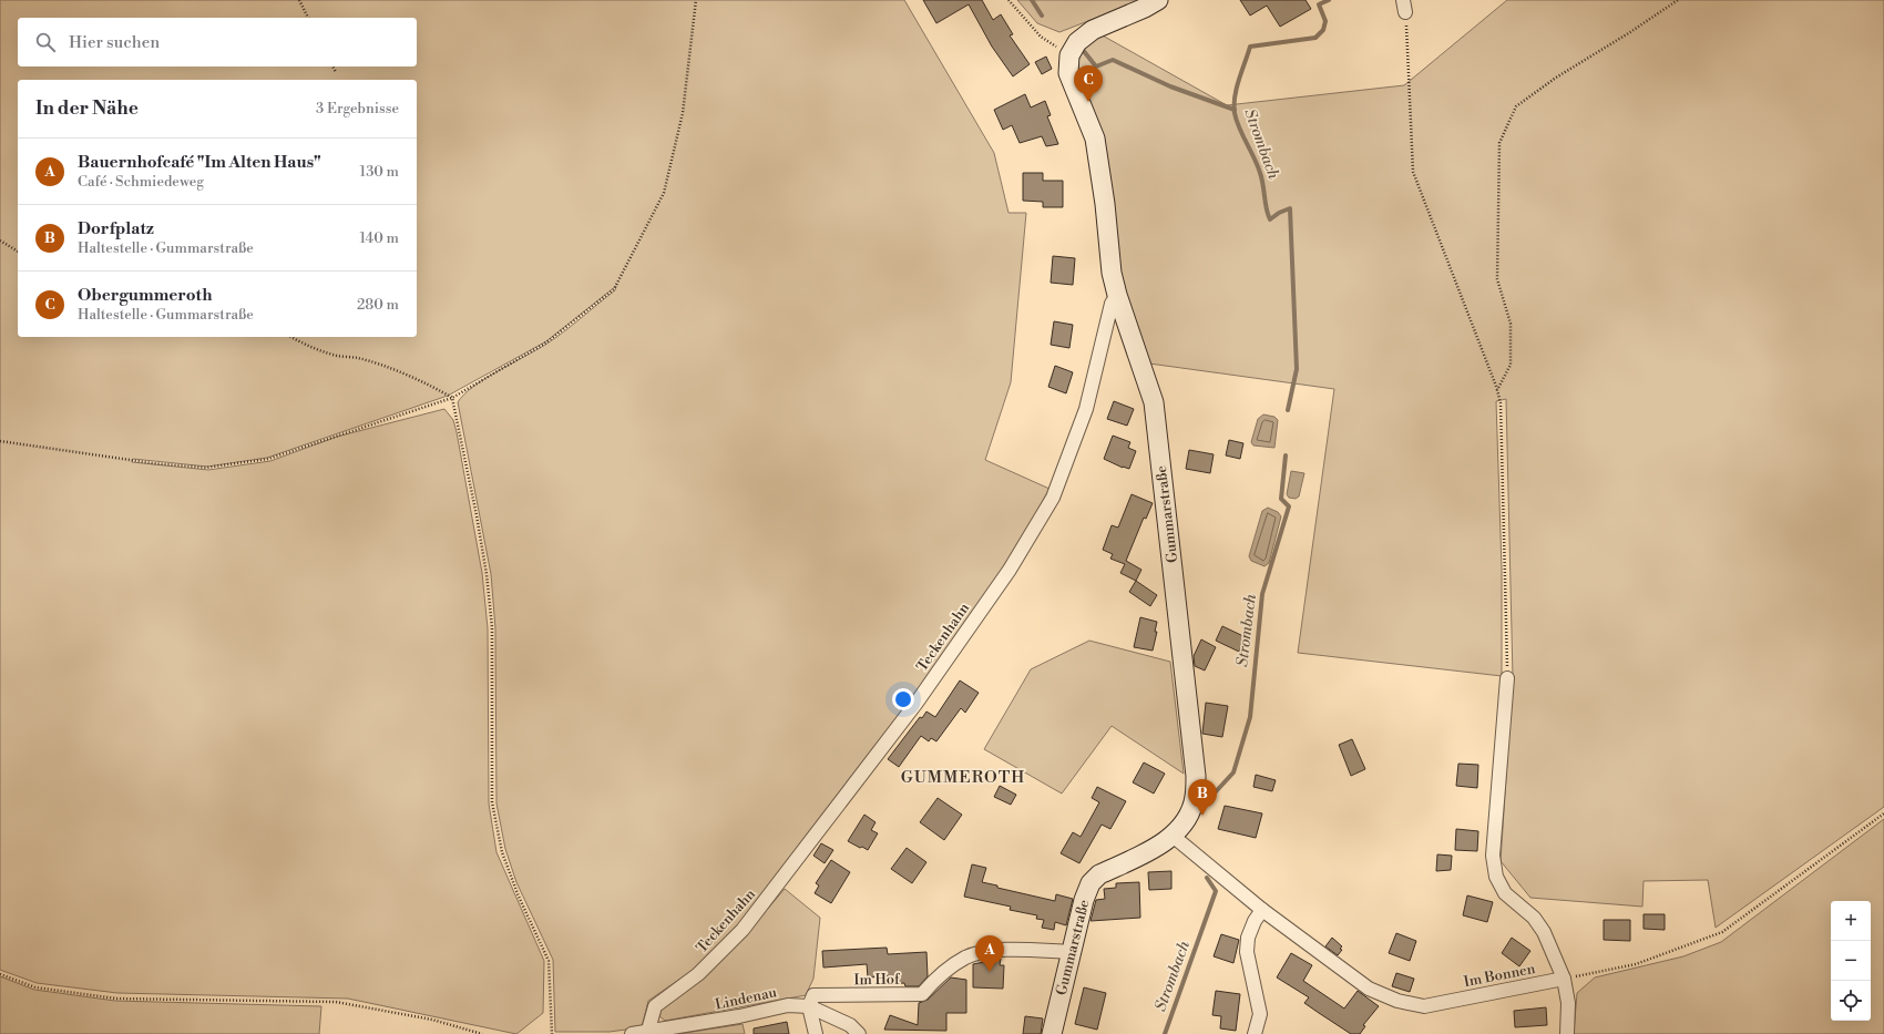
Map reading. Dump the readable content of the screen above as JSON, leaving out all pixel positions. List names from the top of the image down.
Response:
{
  "streets": {
    "street": [
      "Gummarstraße",
      "Teckenhahn",
      "Im Bonnen",
      "Im Hof",
      "Lindenau"
    ]
  },
  "crossings": [
    ["Gummarstraße", "Teckenhahn"],
    ["Gummarstraße", "Im Bonnen"],
    ["Gummarstraße", "Im Hof"],
    ["Teckenhahn", "Lindenau"],
    ["Im Hof", "Lindenau"]
  ],
  "districts": ["GUMMEROTH"],
  "water": ["Strombach"],
  "page": {
    "search": "Hier suchen",
    "pins": ["C", "B", "A"],
    "heading": ["In der Nähe", "3 Ergebnisse"],
    "list": [
      {
        "mark": "A",
        "name": "Bauernhofcafé \"Im Alten Haus\"",
        "note": "Café · Schmiedeweg",
        "value": "130 m"
      },
      {
        "mark": "B",
        "name": "Dorfplatz",
        "note": "Haltestelle · Gummarstraße",
        "value": "140 m"
      },
      {
        "mark": "C",
        "name": "Obergummeroth",
        "note": "Haltestelle · Gummarstraße",
        "value": "280 m"
      }
    ],
    "map_buttons": ["+", "−"]
  }
}
